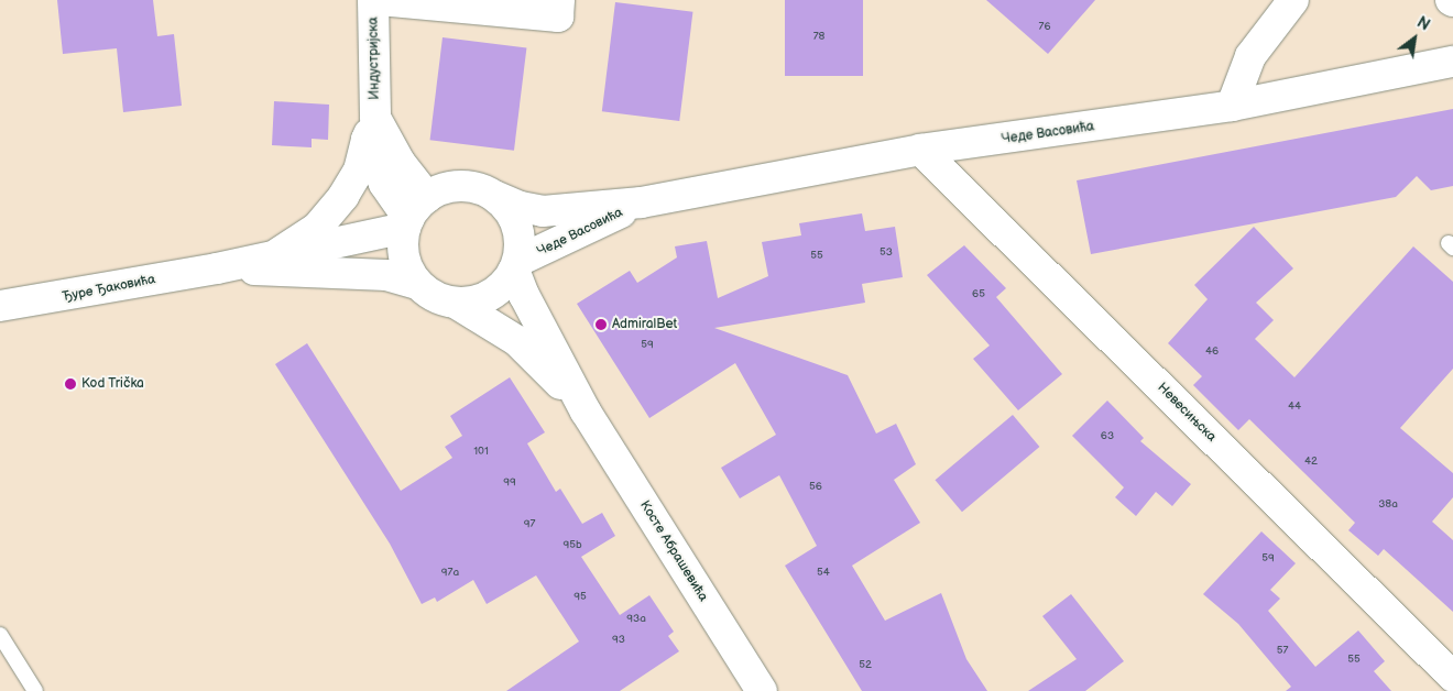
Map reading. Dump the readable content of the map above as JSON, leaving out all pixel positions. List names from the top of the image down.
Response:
{
  "streets": {
    "street": [
      "Индустријска",
      "Чеде Васовића",
      "Ђуре Ђаковића",
      "Невесињска",
      "Косте Абрашевића"
    ]
  },
  "crossings": [
    ["Индустријска", "Чеде Васовића"],
    ["Индустријска", "Ђуре Ђаковића"],
    ["Индустријска", "Косте Абрашевића"],
    ["Чеде Васовића", "Ђуре Ђаковића"],
    ["Чеде Васовића", "Невесињска"],
    ["Чеде Васовића", "Косте Абрашевића"],
    ["Ђуре Ђаковића", "Косте Абрашевића"]
  ],
  "places": ["AdmiralBet", "Kod Trička"],
  "house_numbers": [
    "76",
    "78",
    "53",
    "55",
    "65",
    "59",
    "46",
    "44",
    "63",
    "101",
    "42",
    "99",
    "56",
    "38a",
    "97",
    "95b",
    "59",
    "97a",
    "54",
    "95",
    "93a",
    "93",
    "57",
    "55",
    "52"
  ],
  "north": "top right"
}
